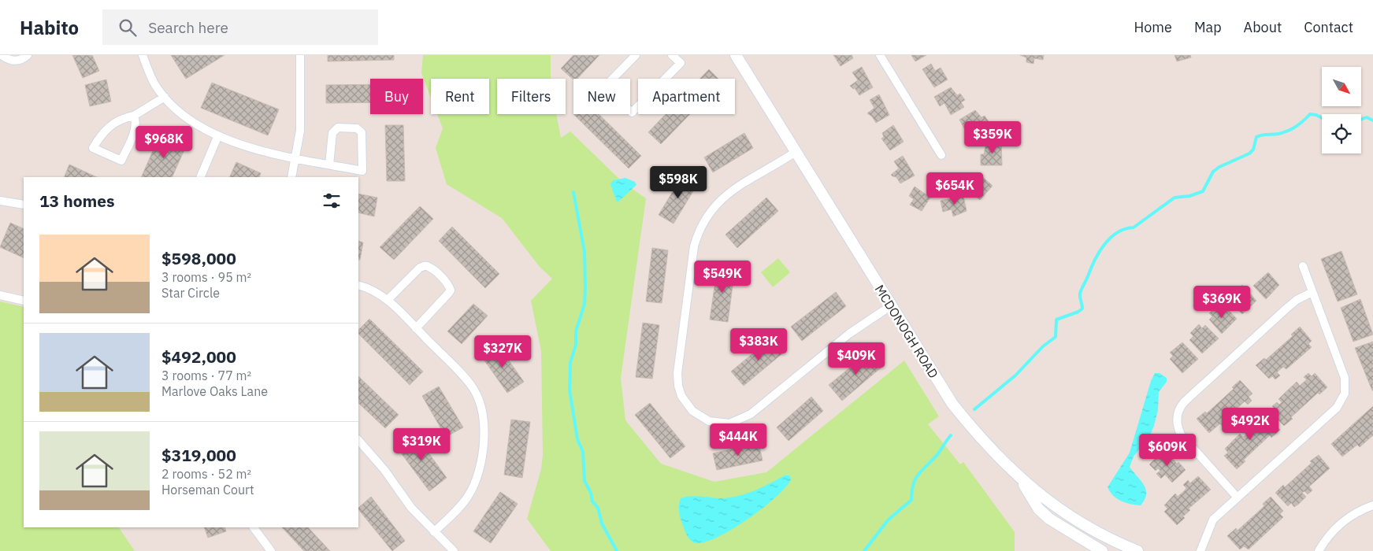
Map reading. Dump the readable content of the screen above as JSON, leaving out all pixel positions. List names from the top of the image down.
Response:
{
  "streets": {
    "main road": ["MCDONOGH ROAD"]
  },
  "north": "bottom right",
  "page": {
    "header": "Habito",
    "search": "Search here",
    "nav": [
      "Home",
      "Map",
      "About",
      "Contact"
    ],
    "chip": [
      "Buy",
      "Rent",
      "Filters",
      "New",
      "Apartment"
    ],
    "price": [
      "$359K",
      "$968K",
      "$598K",
      "$654K",
      "$549K",
      "$369K",
      "$383K",
      "$327K",
      "$409K",
      "$492K",
      "$444K",
      "$319K",
      "$609K"
    ],
    "heading": "13 homes",
    "list": [
      {
        "name": "$598,000",
        "note": "3 rooms · 95 m² · Star Circle"
      },
      {
        "name": "$492,000",
        "note": "3 rooms · 77 m² · Marlove Oaks Lane"
      },
      {
        "name": "$319,000",
        "note": "2 rooms · 52 m² · Horseman Court"
      }
    ]
  }
}
